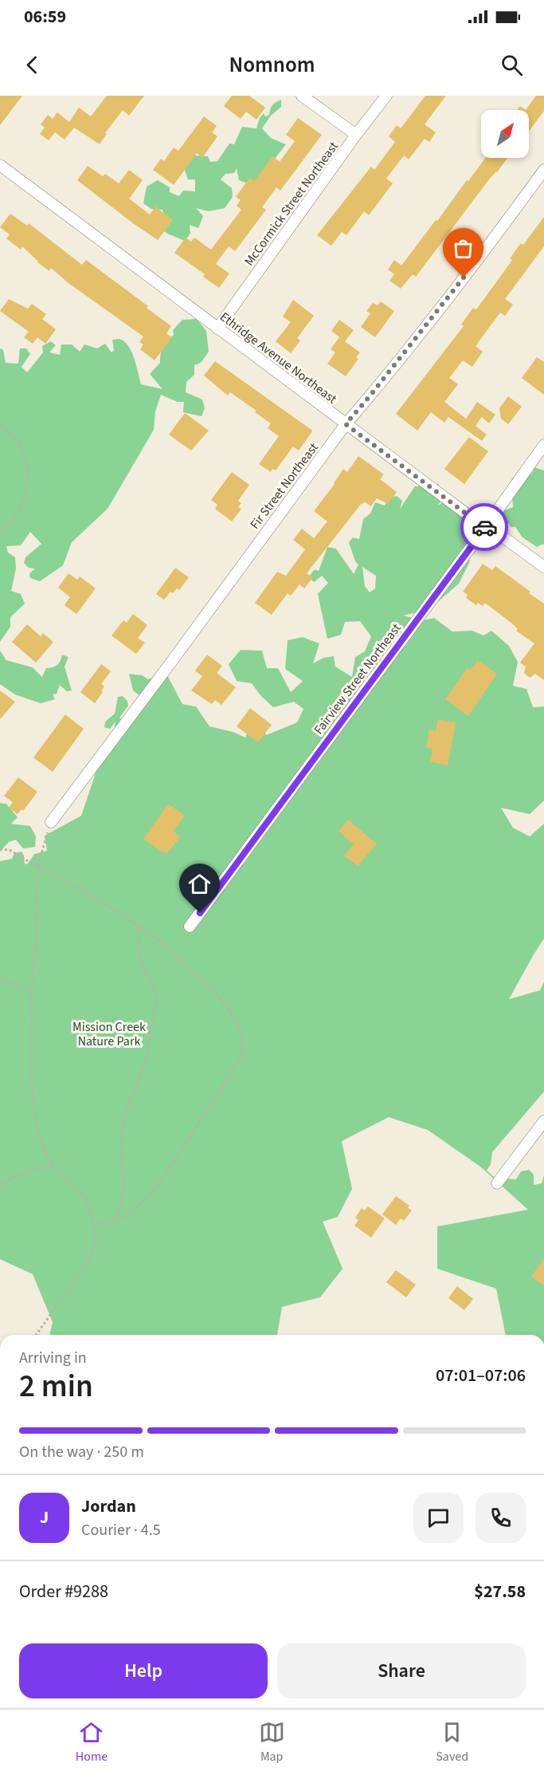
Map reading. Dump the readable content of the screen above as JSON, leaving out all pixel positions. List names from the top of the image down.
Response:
{
  "streets": {
    "street": [
      "McCormick Street Northeast",
      "Ethridge Avenue Northeast",
      "Fir Street Northeast",
      "Fairview Street Northeast"
    ]
  },
  "crossings": [
    ["McCormick Street Northeast", "Ethridge Avenue Northeast"],
    ["Ethridge Avenue Northeast", "Fir Street Northeast"],
    ["Ethridge Avenue Northeast", "Fairview Street Northeast"]
  ],
  "parks": ["Mission Creek Nature Park"],
  "north": "top right",
  "page": {
    "status": "06:59",
    "header": "Nomnom",
    "heading": ["2 min", "Arriving in", "07:01–07:06"],
    "panel": [
      "Jordan",
      "Courier · 4.5",
      "Order #9288",
      "$27.58"
    ],
    "bar": "On the way · 250 m",
    "round": "J",
    "buttons": ["Help", "Share"],
    "tabs": ["Home", "Map", "Saved"]
  }
}
